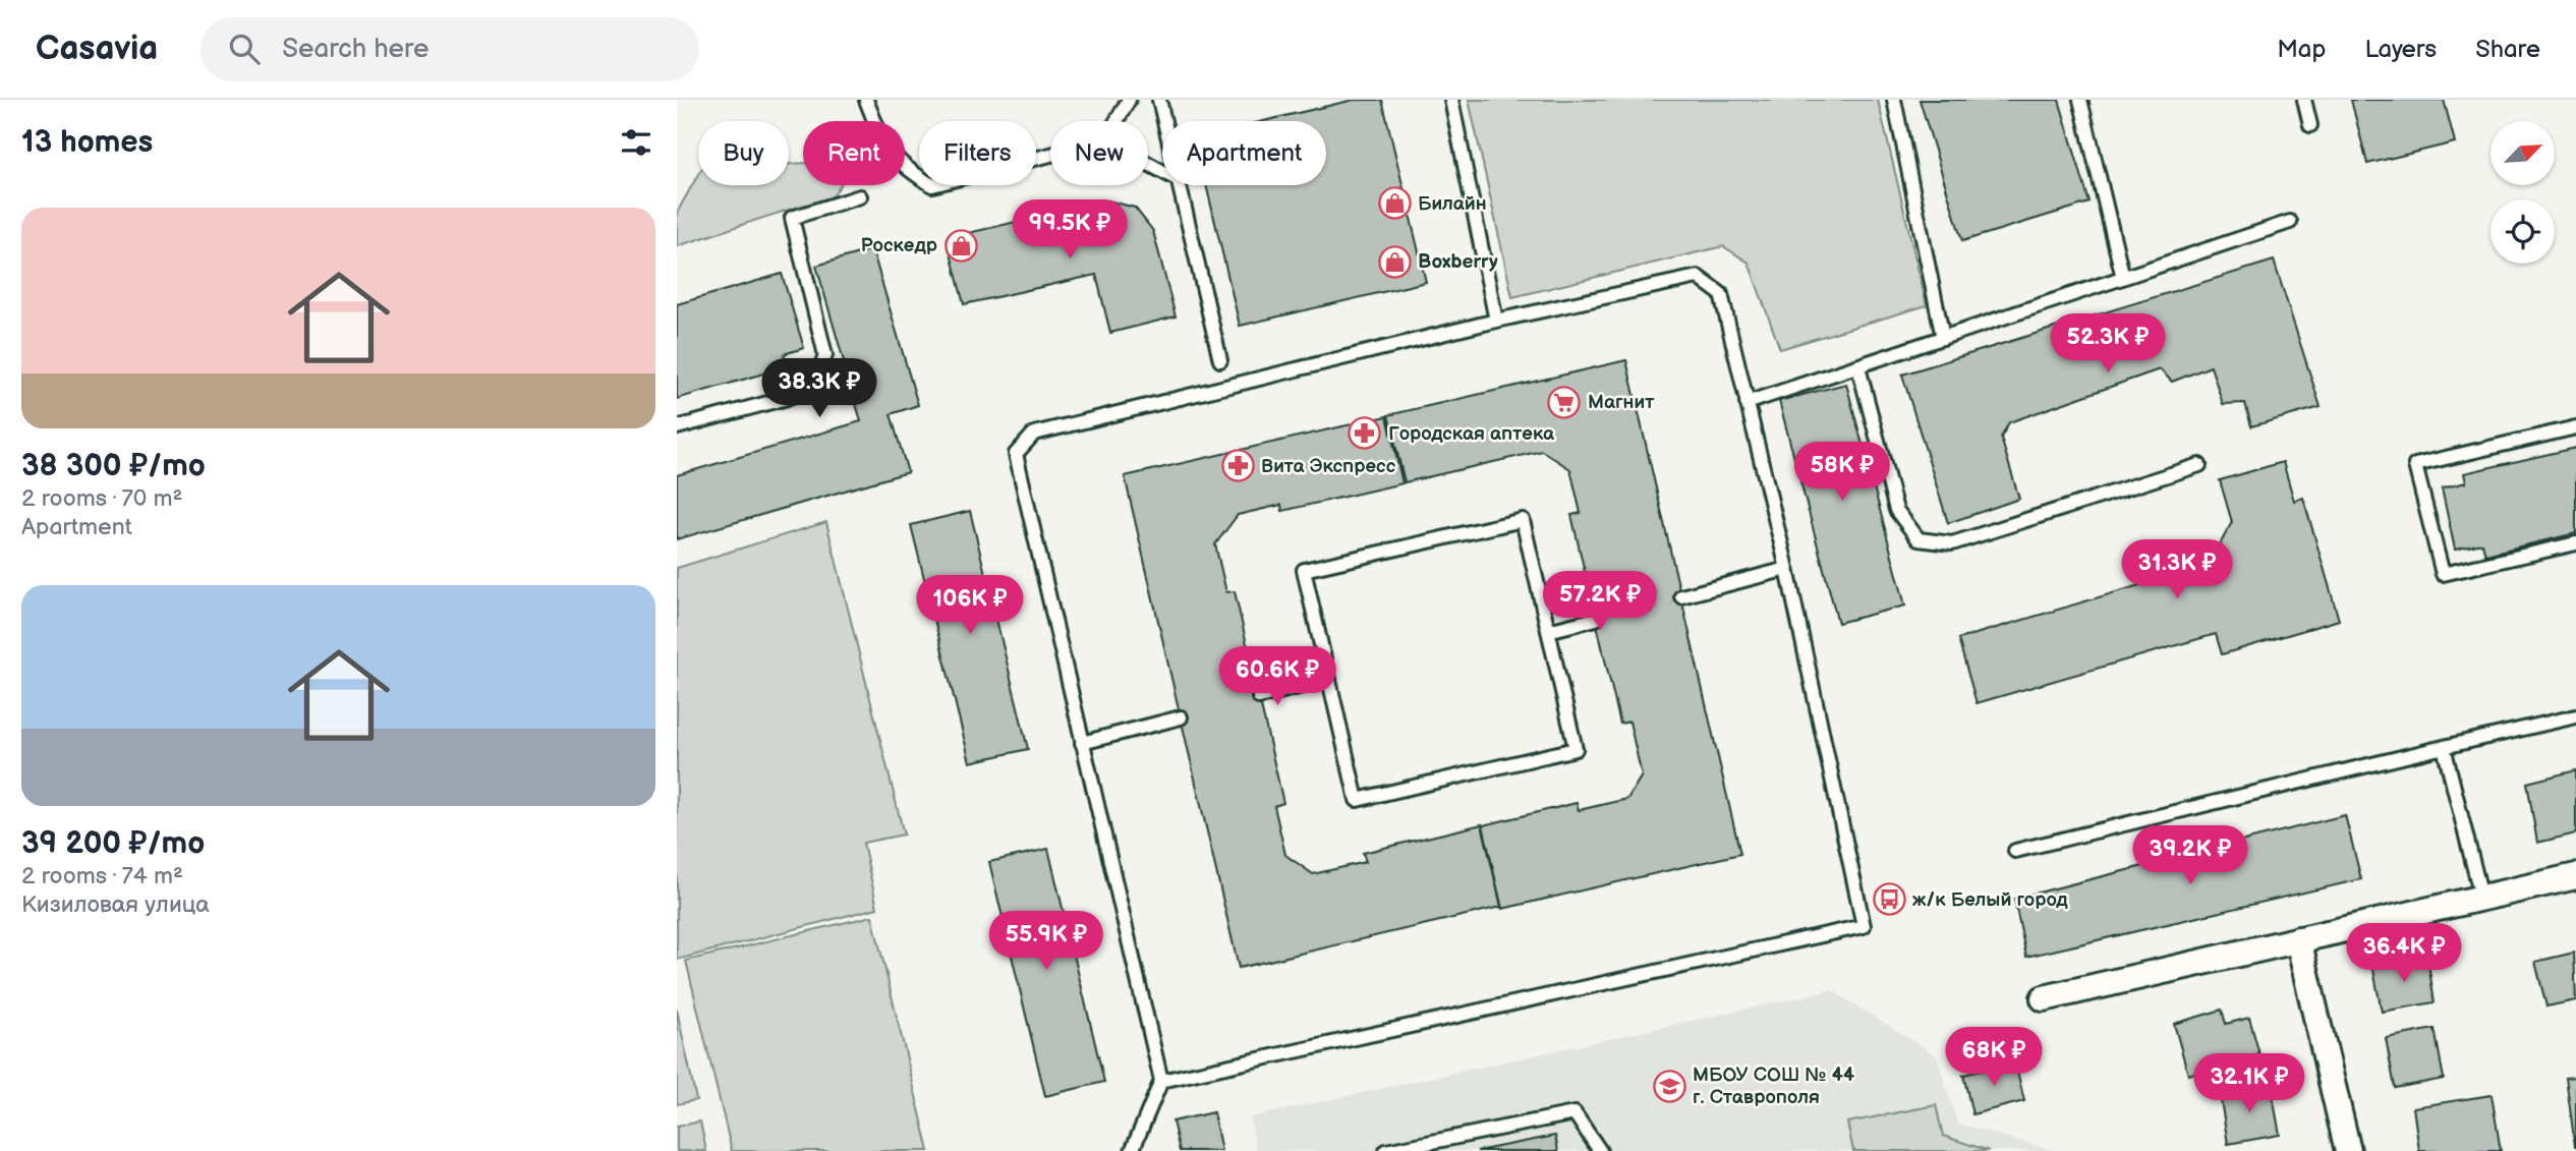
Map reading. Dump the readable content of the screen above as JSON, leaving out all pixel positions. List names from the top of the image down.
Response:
{
  "places": {
    "shop": ["Билайн", "Роскедр", "Boxberry"],
    "supermarket": ["Магнит"],
    "pharmacy": ["Городская аптека", "Вита Экспресс"],
    "bus stop": ["ж/к Белый город"],
    "school or university": ["МБОУ СОШ № 44 г. Ставрополя"]
  },
  "north": "top right",
  "page": {
    "header": "Casavia",
    "search": "Search here",
    "nav": ["Map", "Layers", "Share"],
    "heading": "13 homes",
    "chip": [
      "Buy",
      "Rent",
      "Filters",
      "New",
      "Apartment"
    ],
    "list": [
      {
        "name": "38 300 ₽/mo",
        "note": "2 rooms · 70 m² · Apartment"
      },
      {
        "name": "39 200 ₽/mo",
        "note": "2 rooms · 74 m² · Кизиловая улица"
      }
    ],
    "price": [
      "99.5K ₽",
      "52.3K ₽",
      "38.3K ₽",
      "58K ₽",
      "31.3K ₽",
      "57.2K ₽",
      "106K ₽",
      "60.6K ₽",
      "39.2K ₽",
      "55.9K ₽",
      "36.4K ₽",
      "68K ₽",
      "32.1K ₽"
    ]
  }
}
